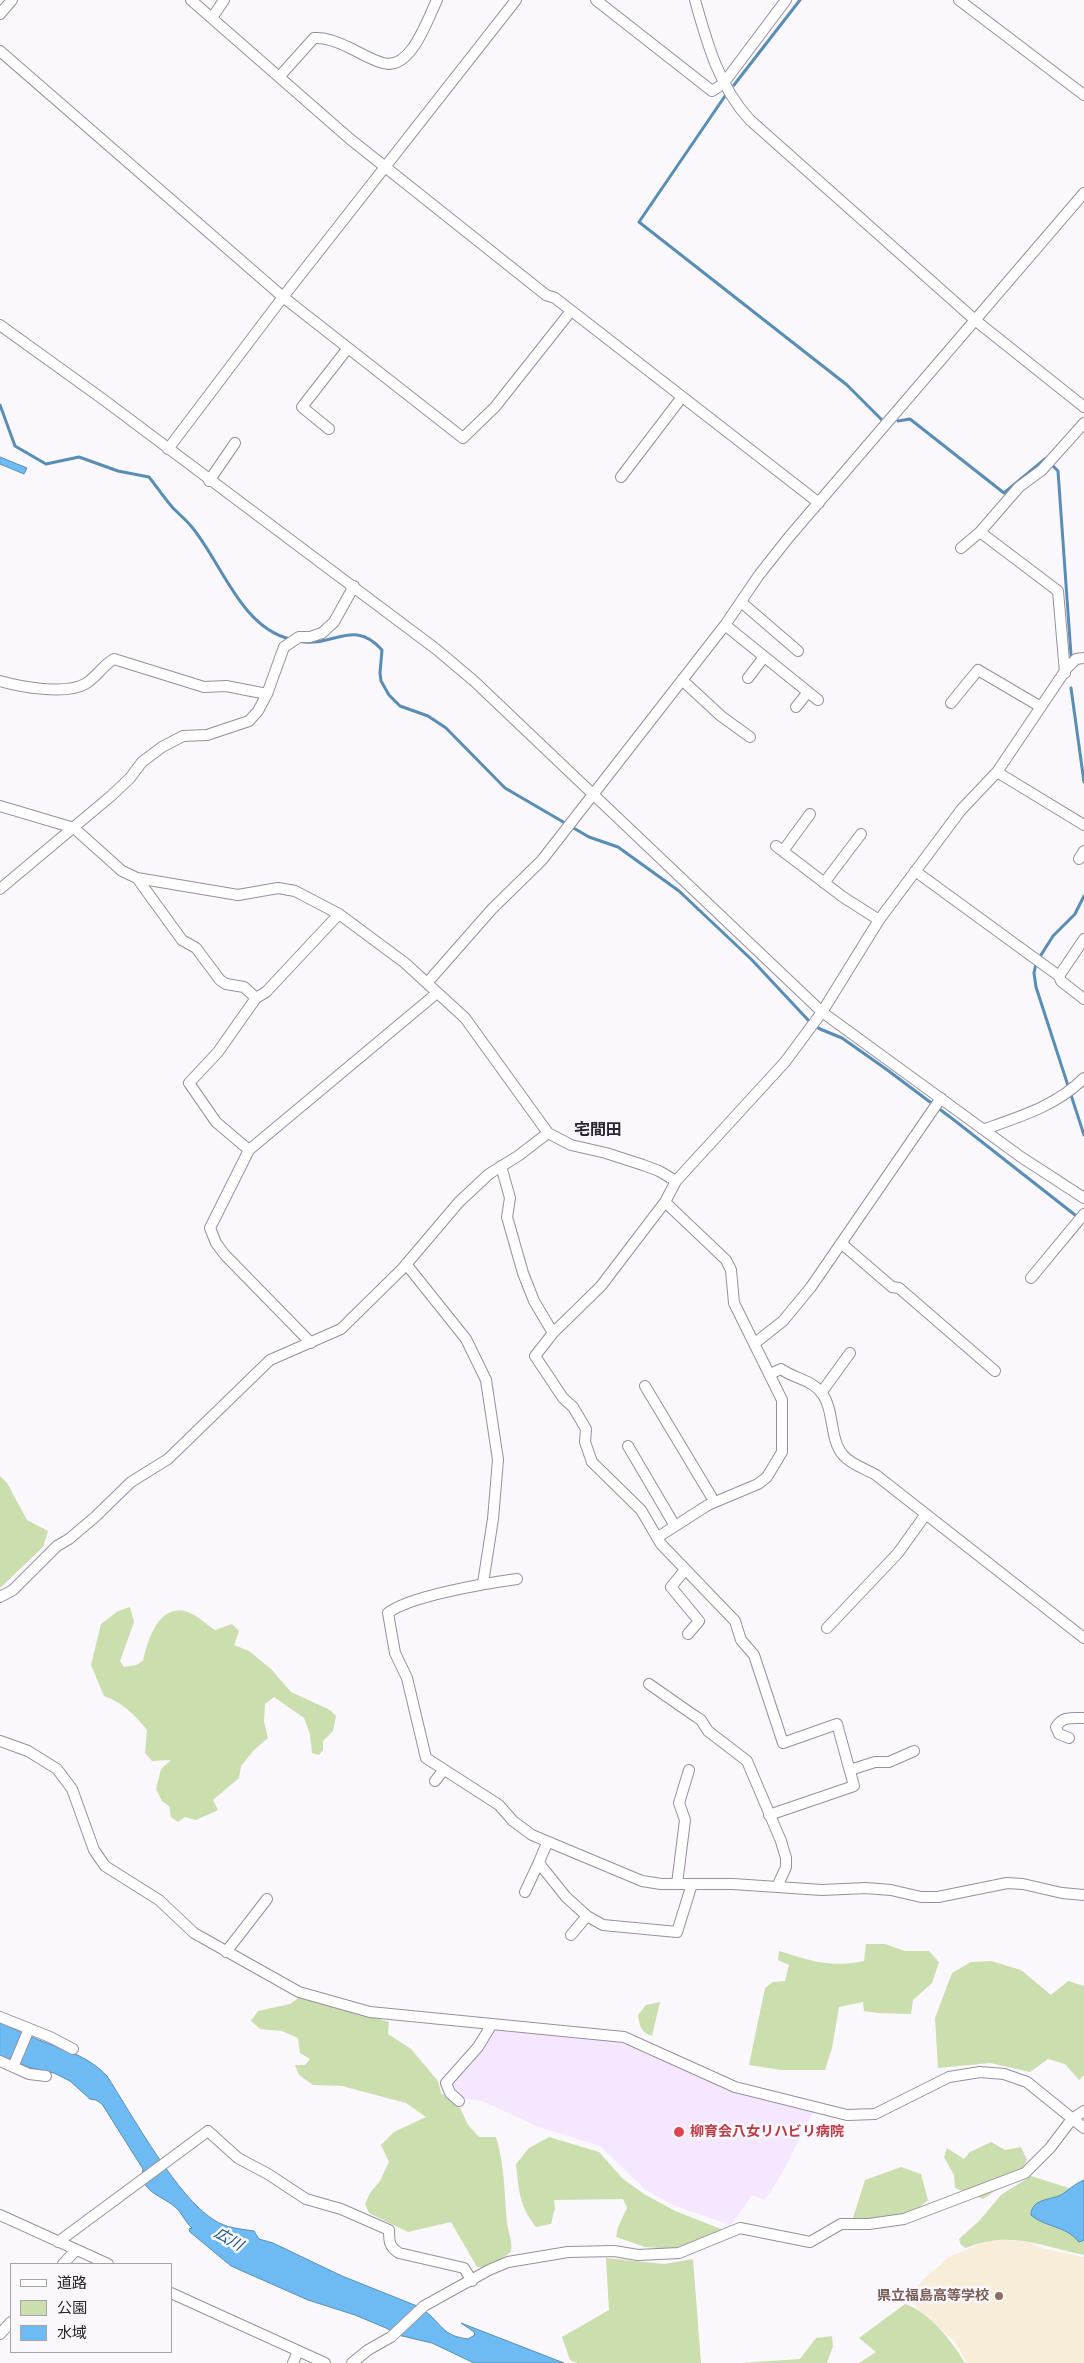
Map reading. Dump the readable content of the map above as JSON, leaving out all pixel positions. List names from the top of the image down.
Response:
{
  "districts": ["宅間田"],
  "water": ["広川"],
  "places": ["柳育会八女リハビリ病院", "県立福島高等学校"],
  "legend": ["道路", "公園", "水域"]
}
